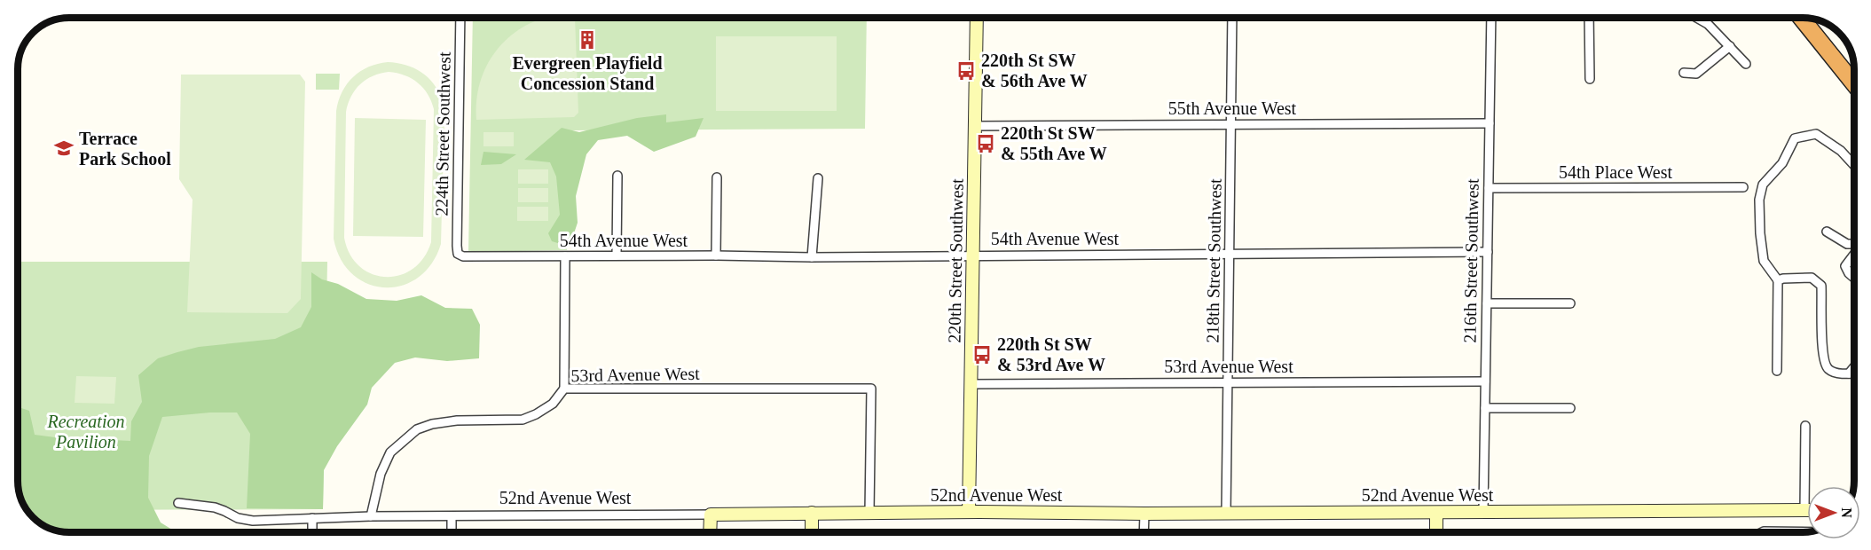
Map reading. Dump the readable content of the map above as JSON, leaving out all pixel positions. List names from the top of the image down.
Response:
{
  "streets": {
    "street": [
      "55th Avenue West",
      "224th Street Southwest",
      "54th Place West",
      "54th Avenue West",
      "220th Street Southwest",
      "218th Street Southwest",
      "216th Street Southwest",
      "53rd Avenue West",
      "52nd Avenue West"
    ]
  },
  "crossings": [
    ["55th Avenue West", "220th Street Southwest"],
    ["55th Avenue West", "218th Street Southwest"],
    ["55th Avenue West", "216th Street Southwest"],
    ["224th Street Southwest", "54th Avenue West"],
    ["54th Place West", "216th Street Southwest"],
    ["54th Avenue West", "220th Street Southwest"],
    ["54th Avenue West", "218th Street Southwest"],
    ["54th Avenue West", "216th Street Southwest"],
    ["220th Street Southwest", "53rd Avenue West"],
    ["220th Street Southwest", "52nd Avenue West"],
    ["218th Street Southwest", "53rd Avenue West"],
    ["218th Street Southwest", "52nd Avenue West"],
    ["216th Street Southwest", "53rd Avenue West"],
    ["216th Street Southwest", "52nd Avenue West"],
    ["53rd Avenue West", "52nd Avenue West"]
  ],
  "parks": ["Recreation Pavilion"],
  "places": {
    "building": ["Evergreen Playfield Concession Stand"],
    "bus stop": ["220th St SW & 56th Ave W", "220th St SW & 55th Ave W", "220th St SW & 53rd Ave W"],
    "school or university": ["Terrace Park School"]
  },
  "north": "right"
}
